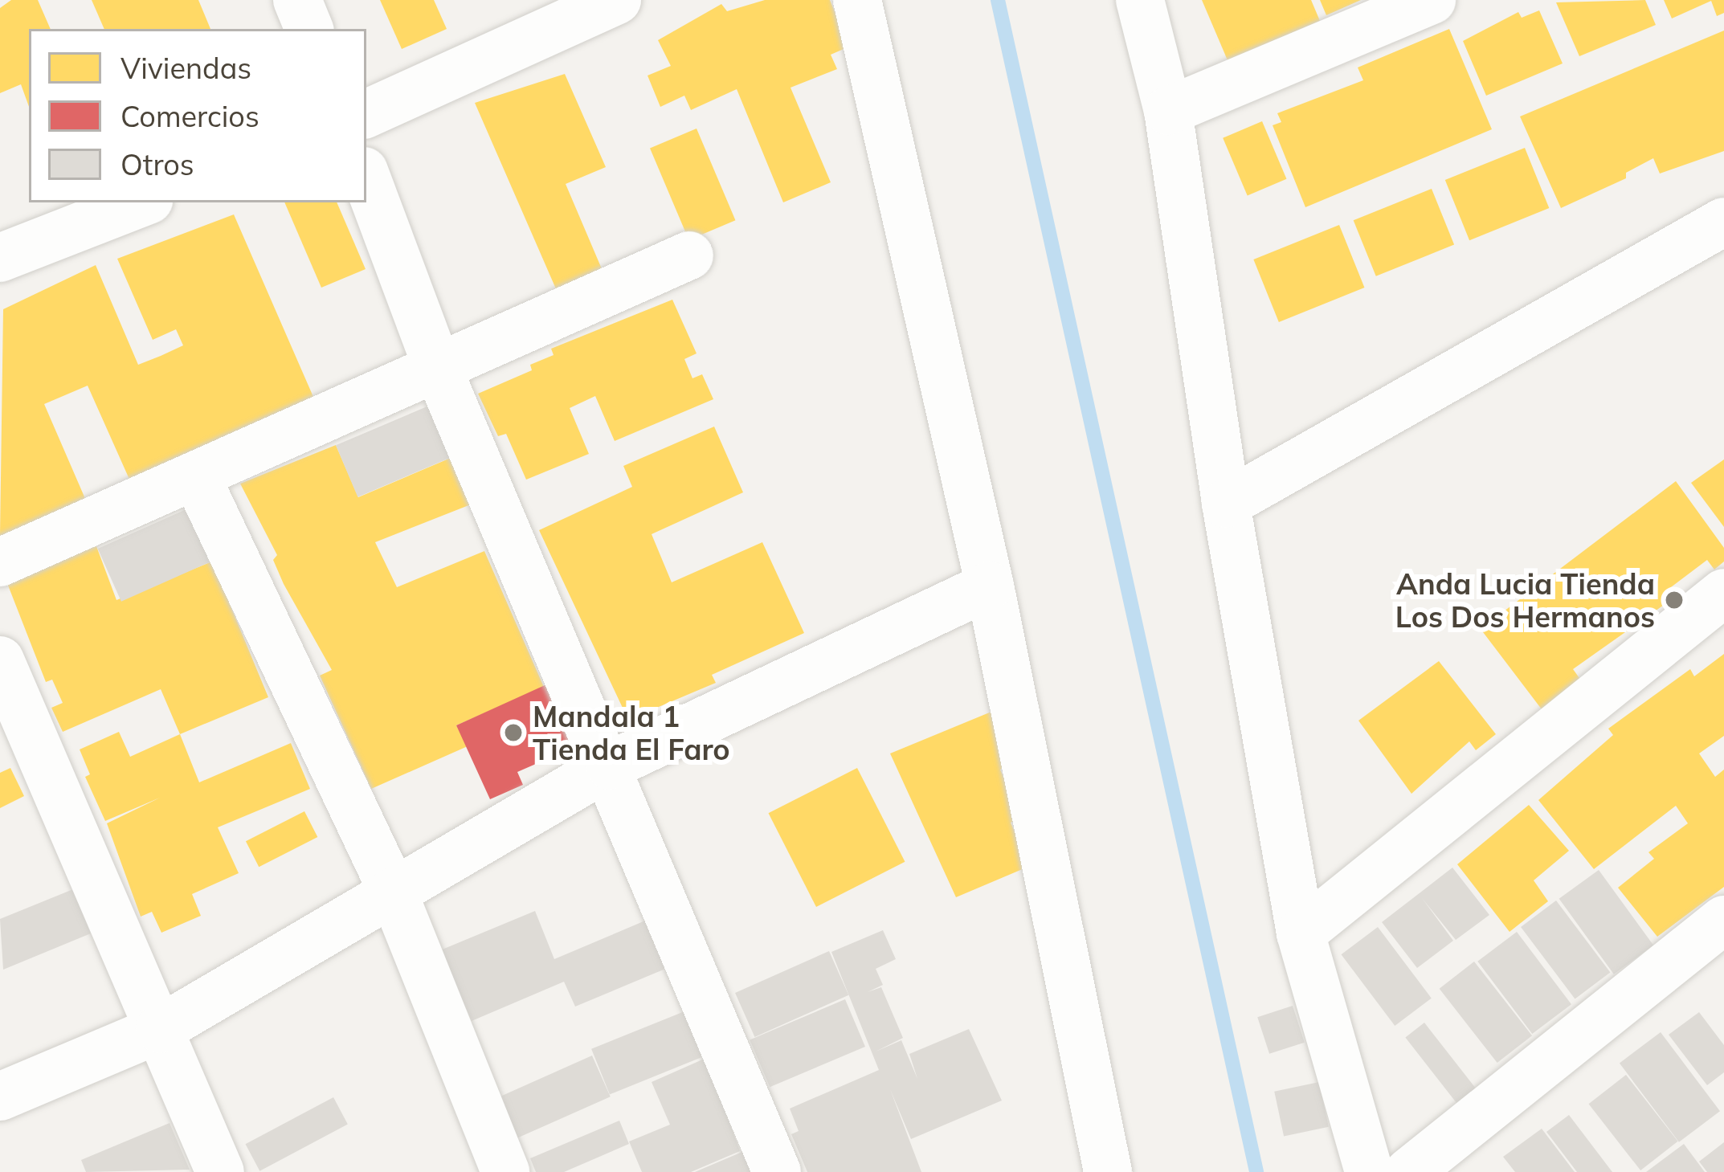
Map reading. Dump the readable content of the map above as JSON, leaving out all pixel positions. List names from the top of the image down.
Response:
{
  "places": ["Anda Lucia Tienda Los Dos Hermanos", "Mandala 1 Tienda El Faro"],
  "legend": ["Viviendas", "Comercios", "Otros"]
}
